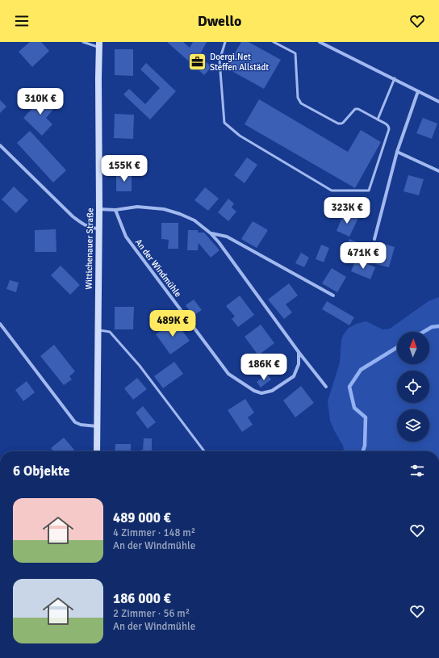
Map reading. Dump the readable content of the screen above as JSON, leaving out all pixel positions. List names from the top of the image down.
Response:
{
  "streets": {
    "main road": ["Wittichenauer Straße"],
    "street": ["An der Windmühle"]
  },
  "places": {
    "office": ["Doergi.Net Steffen Allstädt"]
  },
  "north": "top",
  "page": {
    "header": "Dwello",
    "price": [
      "310K €",
      "155K €",
      "323K €",
      "471K €",
      "489K €",
      "186K €"
    ],
    "heading": "6 Objekte",
    "list": [
      {
        "name": "489 000 €",
        "note": "4 Zimmer · 148 m² · An der Windmühle"
      },
      {
        "name": "186 000 €",
        "note": "2 Zimmer · 56 m² · An der Windmühle"
      }
    ]
  }
}
